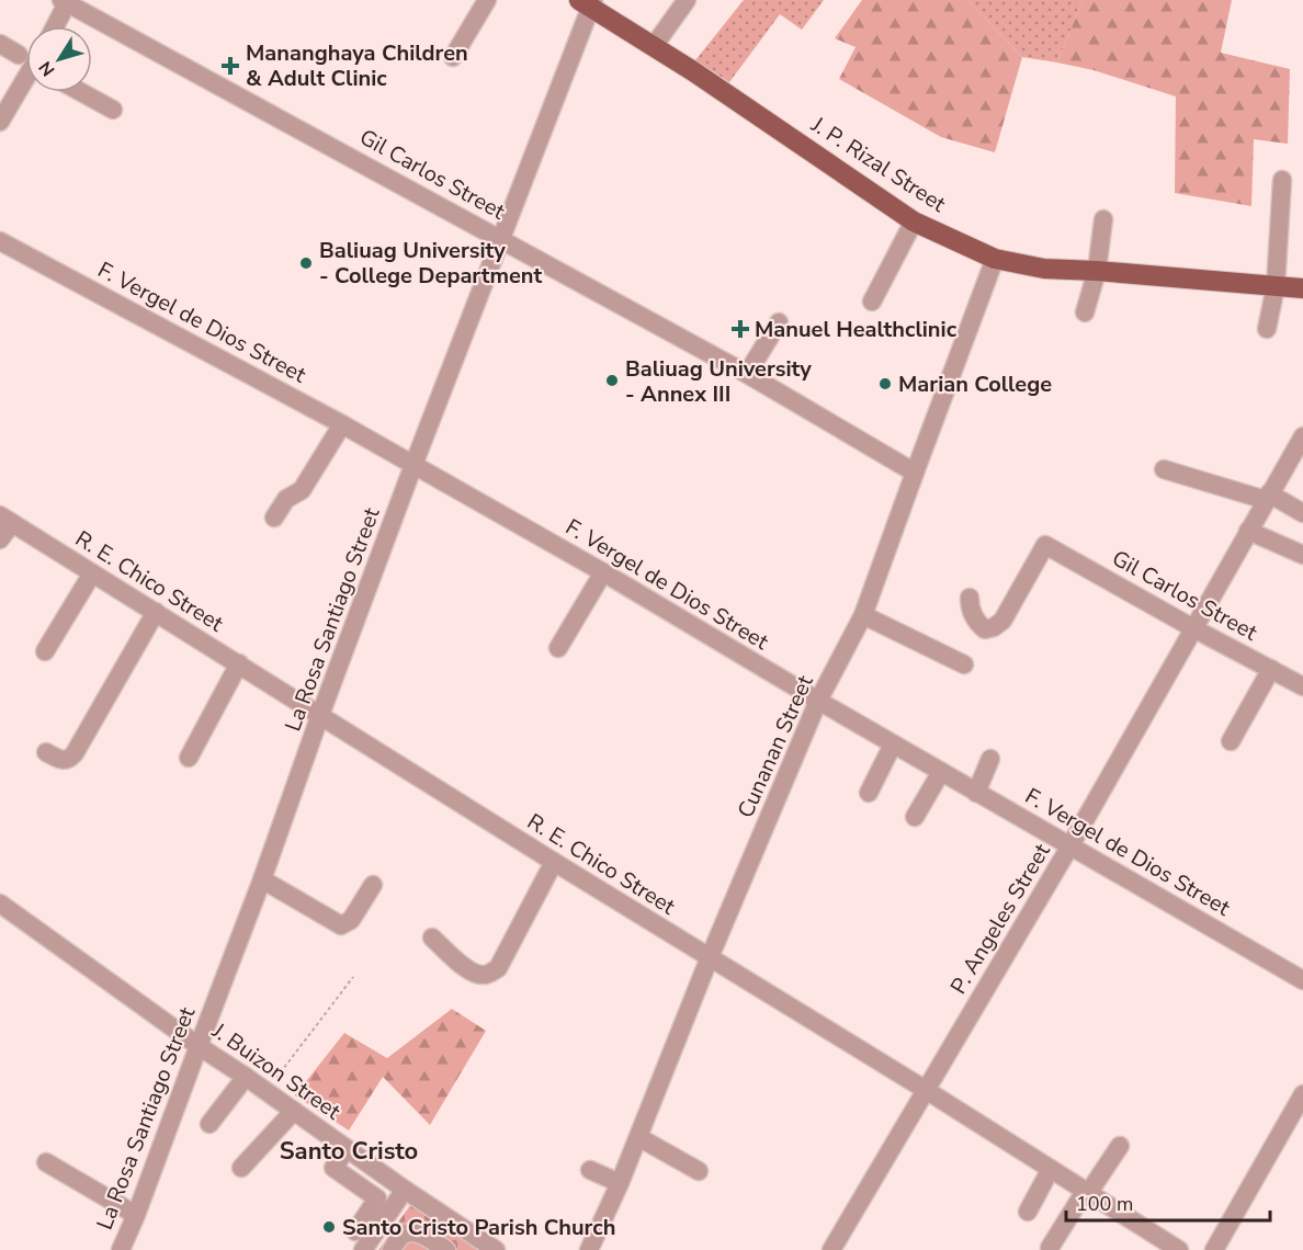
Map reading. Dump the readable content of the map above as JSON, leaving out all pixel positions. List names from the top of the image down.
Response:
{
  "streets": {
    "main road": ["J. P. Rizal Street"],
    "street": [
      "Gil Carlos Street",
      "F. Vergel de Dios Street",
      "R. E. Chico Street",
      "La Rosa Santiago Street",
      "Cunanan Street",
      "P. Angeles Street",
      "J. Buizon Street"
    ]
  },
  "crossings": [
    ["J. P. Rizal Street", "La Rosa Santiago Street"],
    ["J. P. Rizal Street", "Cunanan Street"],
    ["Gil Carlos Street", "La Rosa Santiago Street"],
    ["Gil Carlos Street", "Cunanan Street"],
    ["Gil Carlos Street", "P. Angeles Street"],
    ["F. Vergel de Dios Street", "La Rosa Santiago Street"],
    ["F. Vergel de Dios Street", "Cunanan Street"],
    ["F. Vergel de Dios Street", "P. Angeles Street"],
    ["R. E. Chico Street", "La Rosa Santiago Street"],
    ["R. E. Chico Street", "Cunanan Street"],
    ["R. E. Chico Street", "P. Angeles Street"],
    ["La Rosa Santiago Street", "J. Buizon Street"]
  ],
  "districts": ["Santo Cristo"],
  "places": {
    "health": ["Mananghaya Children & Adult Clinic", "Manuel Healthclinic"],
    "other": [
      "Baliuag University - College Department",
      "Baliuag University - Annex III",
      "Marian College",
      "Santo Cristo Parish Church"
    ]
  },
  "scale_bar": "100 m",
  "north": "bottom left"
}
